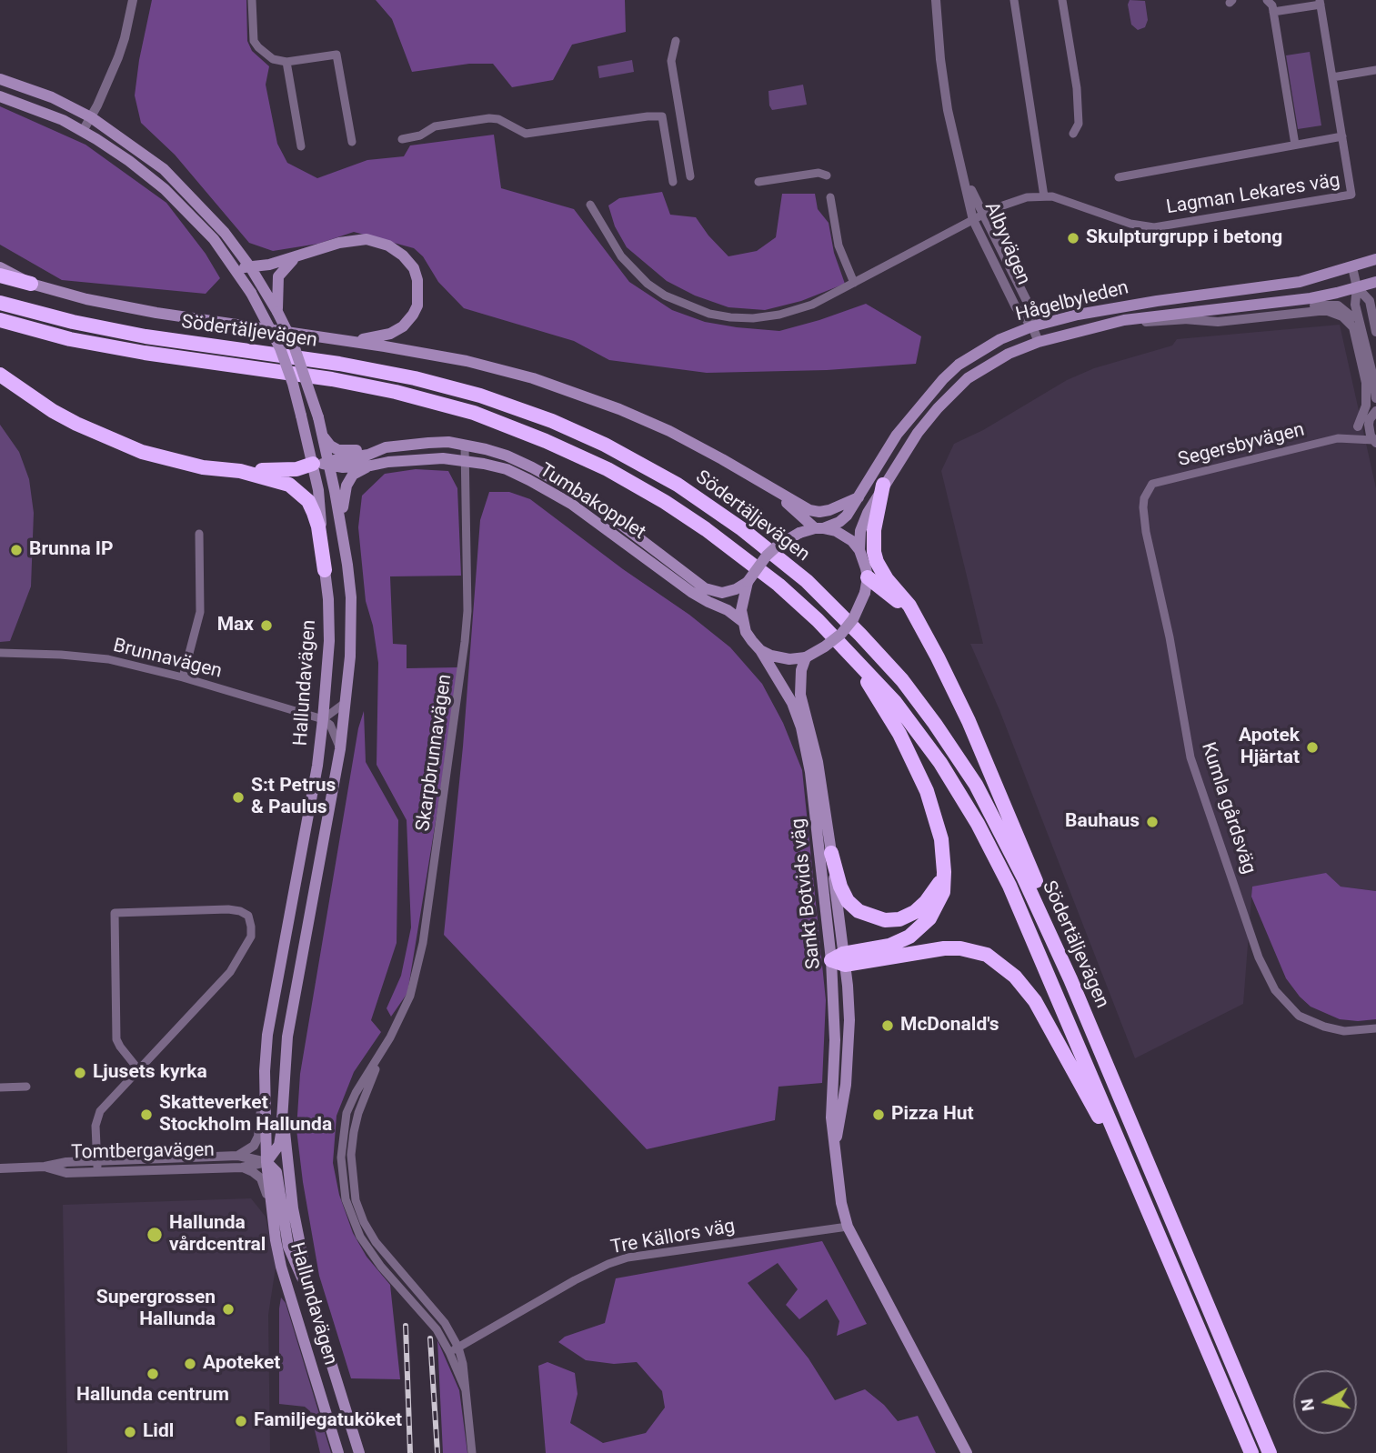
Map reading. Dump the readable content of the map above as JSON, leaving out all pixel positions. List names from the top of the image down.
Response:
{
  "streets": {
    "highway": ["Södertäljevägen"],
    "main road": [
      "Hågelbyleden",
      "Tumbakopplet",
      "Hallundavägen",
      "Sankt Botvids väg"
    ],
    "street": [
      "Lagman Lekares väg",
      "Albyvägen",
      "Segersbyvägen",
      "Brunnavägen",
      "Skarpbrunnavägen",
      "Kumla gårdsväg",
      "Tomtbergavägen",
      "Tre Källors väg"
    ]
  },
  "crossings": [
    ["Lagman Lekares väg", "Albyvägen"],
    ["Albyvägen", "Hågelbyleden"],
    ["Hågelbyleden", "Tumbakopplet"],
    ["Hågelbyleden", "Sankt Botvids väg"],
    ["Segersbyvägen", "Kumla gårdsväg"],
    ["Tumbakopplet", "Hallundavägen"],
    ["Tumbakopplet", "Skarpbrunnavägen"],
    ["Tumbakopplet", "Sankt Botvids väg"],
    ["Brunnavägen", "Hallundavägen"],
    ["Hallundavägen", "Tomtbergavägen"],
    ["Skarpbrunnavägen", "Tre Källors väg"],
    ["Sankt Botvids väg", "Tre Källors väg"]
  ],
  "places": [
    "Skulpturgrupp i betong",
    "Brunna IP",
    "Max",
    "Apotek Hjärtat",
    "S:t Petrus & Paulus",
    "Bauhaus",
    "McDonald's",
    "Ljusets kyrka",
    "Skatteverket Stockholm Hallunda",
    "Pizza Hut",
    "Hallunda vårdcentral",
    "Supergrossen Hallunda",
    "Apoteket",
    "Hallunda centrum",
    "Familjegatuköket",
    "Lidl"
  ],
  "north": "left"
}
